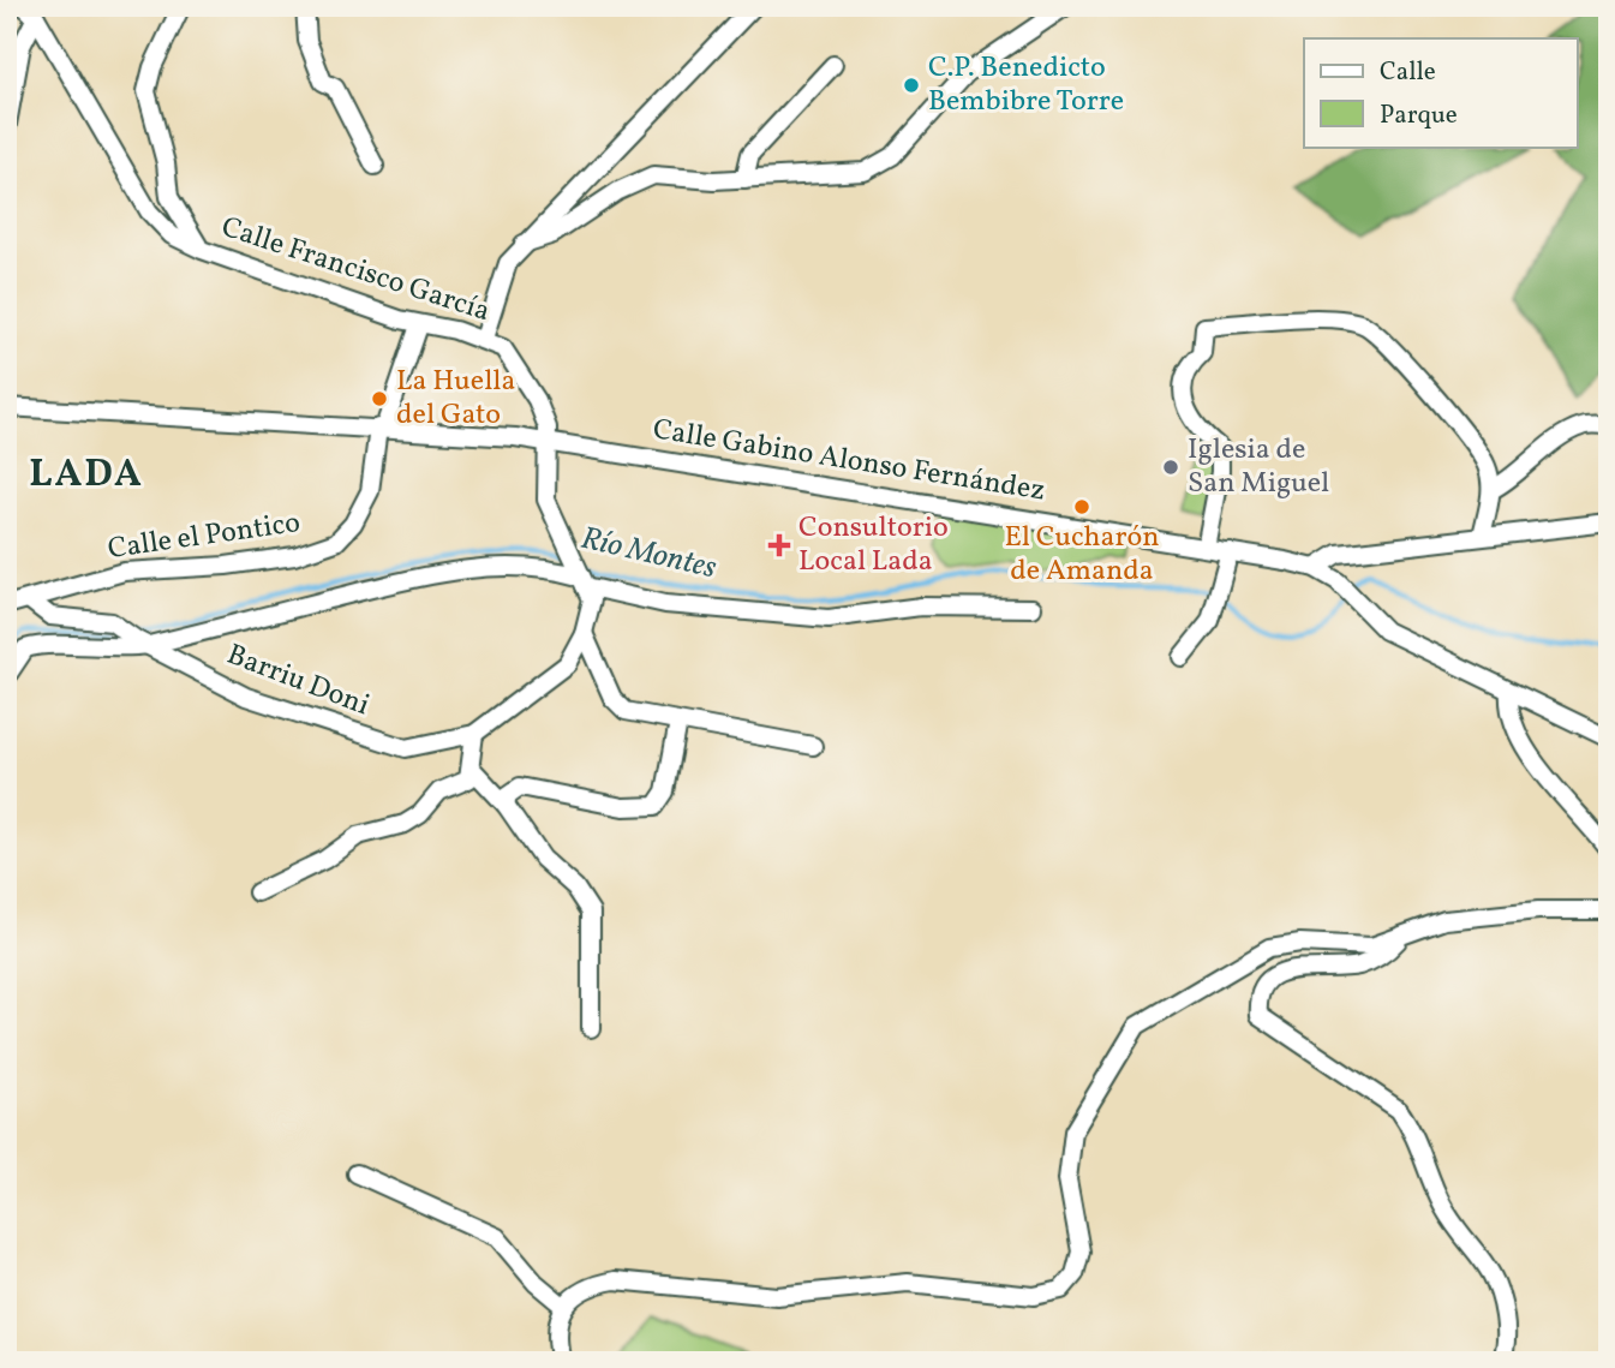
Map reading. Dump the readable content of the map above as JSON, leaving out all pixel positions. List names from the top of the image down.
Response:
{
  "streets": {
    "street": [
      "Calle Francisco García",
      "Calle Gabino Alonso Fernández",
      "Calle el Pontico",
      "Barriu Doni"
    ]
  },
  "crossings": [
    ["Calle Francisco García", "Calle Gabino Alonso Fernández"],
    ["Calle Francisco García", "Calle el Pontico"],
    ["Calle Francisco García", "Barriu Doni"],
    ["Calle Gabino Alonso Fernández", "Calle el Pontico"],
    ["Calle Gabino Alonso Fernández", "Barriu Doni"],
    ["Calle el Pontico", "Barriu Doni"]
  ],
  "districts": ["LADA"],
  "water": ["Río Montes"],
  "places": {
    "other": [
      "C.P. Benedicto Bembibre Torre",
      "La Huella del Gato",
      "Iglesia de San Miguel",
      "El Cucharón de Amanda"
    ],
    "health": ["Consultorio Local Lada"]
  },
  "legend": ["Calle", "Parque"]
}
